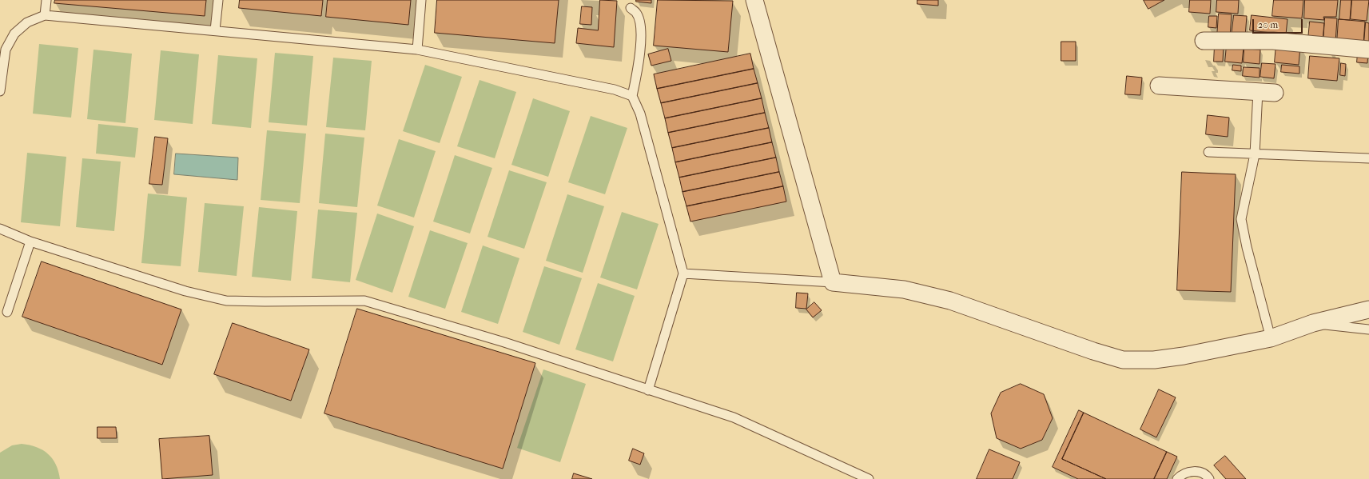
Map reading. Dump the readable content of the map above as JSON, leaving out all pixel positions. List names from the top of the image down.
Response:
{
  "scale_bar": "20 m"
}
